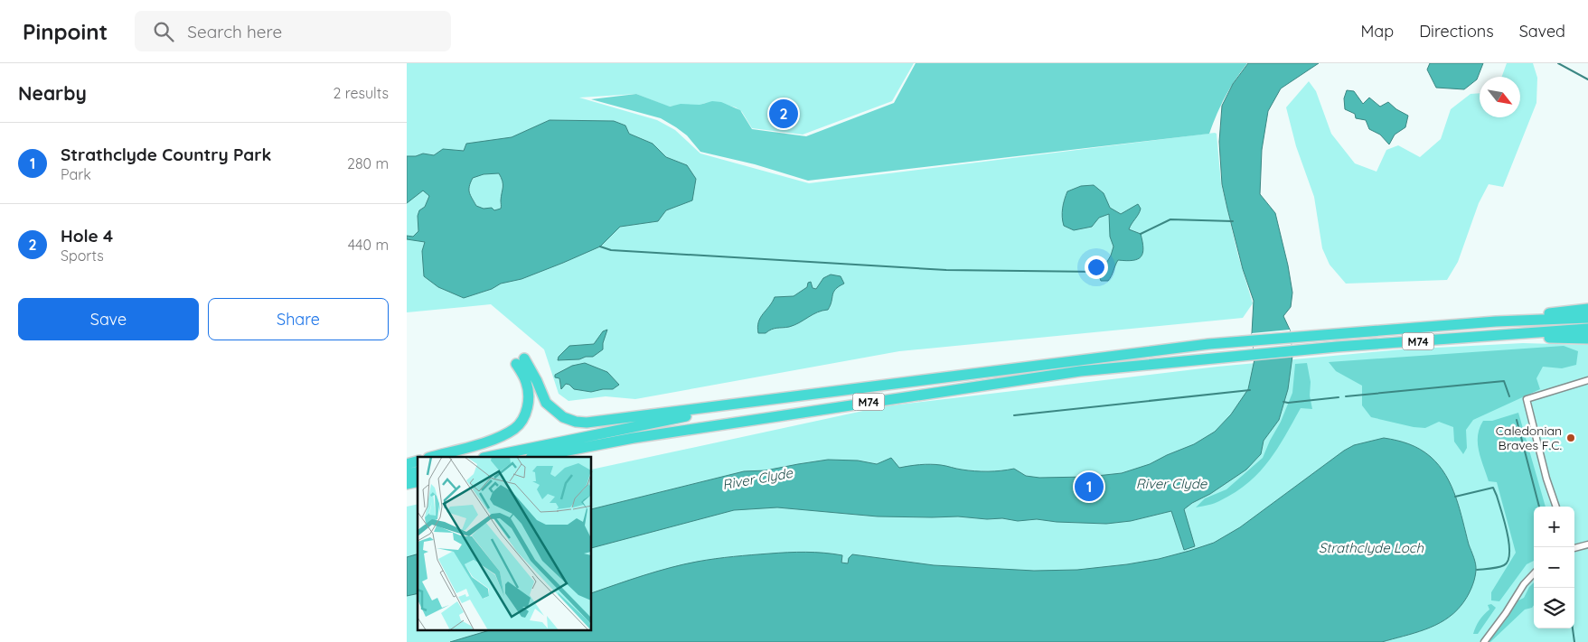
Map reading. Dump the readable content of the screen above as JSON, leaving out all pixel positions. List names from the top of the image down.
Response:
{
  "streets": {
    "highway": ["M74"]
  },
  "water": ["River Clyde", "Strathclyde Loch"],
  "places": ["Caledonian Braves F.C."],
  "north": "bottom right",
  "page": {
    "header": "Pinpoint",
    "search": "Search here",
    "nav": ["Map", "Directions", "Saved"],
    "heading": ["Nearby", "2 results"],
    "pins": ["2", "1"],
    "list": [
      {
        "mark": "1",
        "name": "Strathclyde Country Park",
        "note": "Park",
        "value": "280 m"
      },
      {
        "mark": "2",
        "name": "Hole 4",
        "note": "Sports",
        "value": "440 m"
      }
    ],
    "buttons": ["Save", "Share"],
    "map_buttons": ["+", "−"]
  }
}
